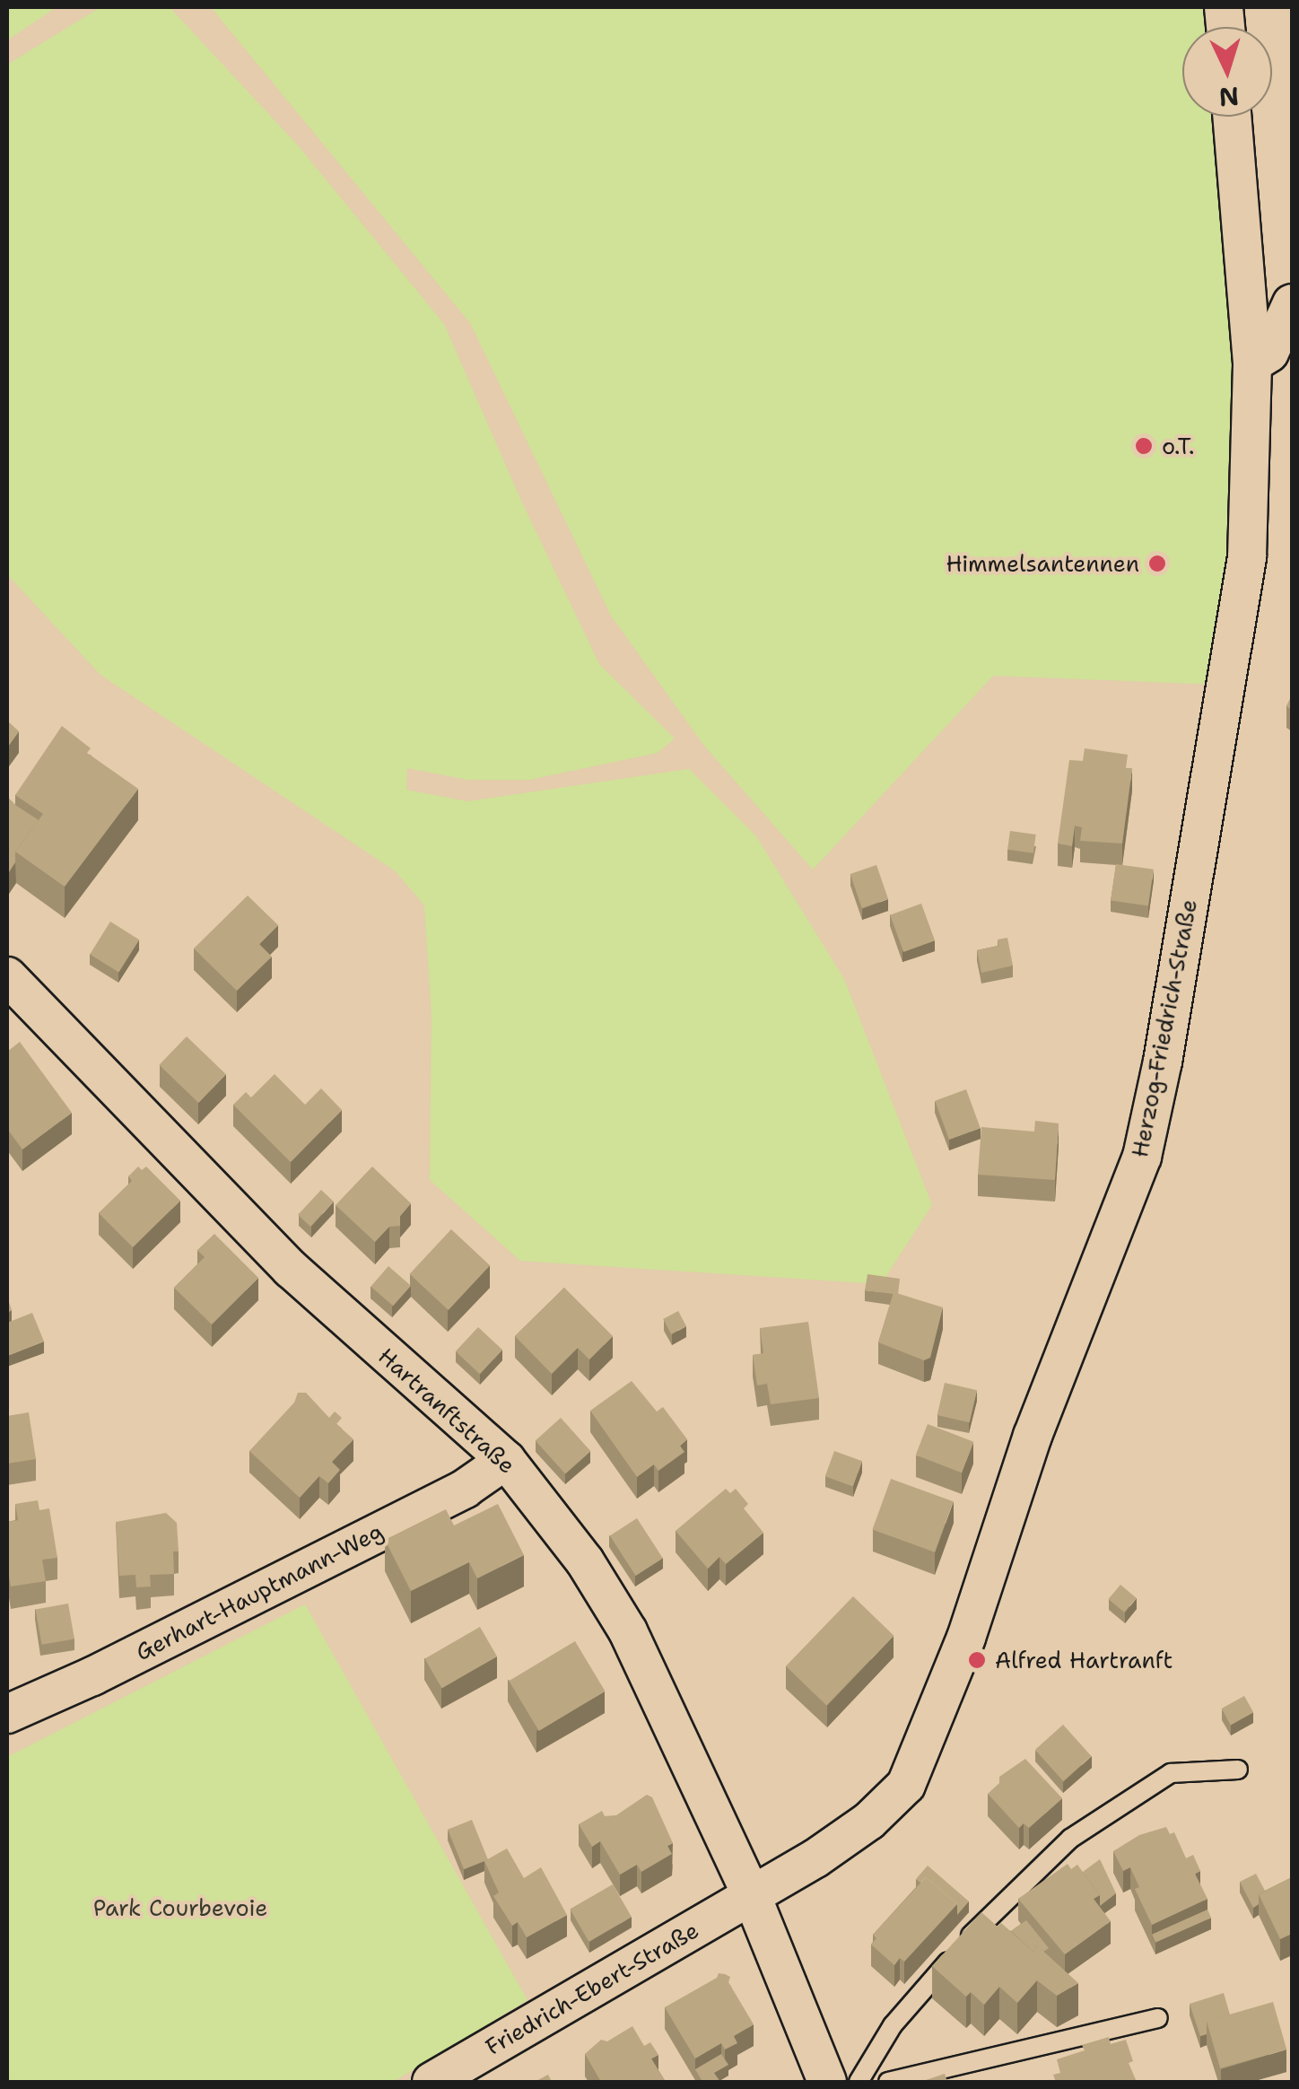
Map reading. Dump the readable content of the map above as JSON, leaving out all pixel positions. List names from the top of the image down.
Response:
{
  "streets": {
    "street": [
      "Herzog-Friedrich-Straße",
      "Hartranftstraße",
      "Gerhart-Hauptmann-Weg",
      "Friedrich-Ebert-Straße"
    ]
  },
  "crossings": [
    ["Herzog-Friedrich-Straße", "Hartranftstraße"],
    ["Herzog-Friedrich-Straße", "Friedrich-Ebert-Straße"],
    ["Hartranftstraße", "Gerhart-Hauptmann-Weg"],
    ["Hartranftstraße", "Friedrich-Ebert-Straße"]
  ],
  "parks": ["Park Courbevoie"],
  "places": ["o.T.", "Himmelsantennen", "Alfred Hartranft"],
  "north": "bottom"
}
